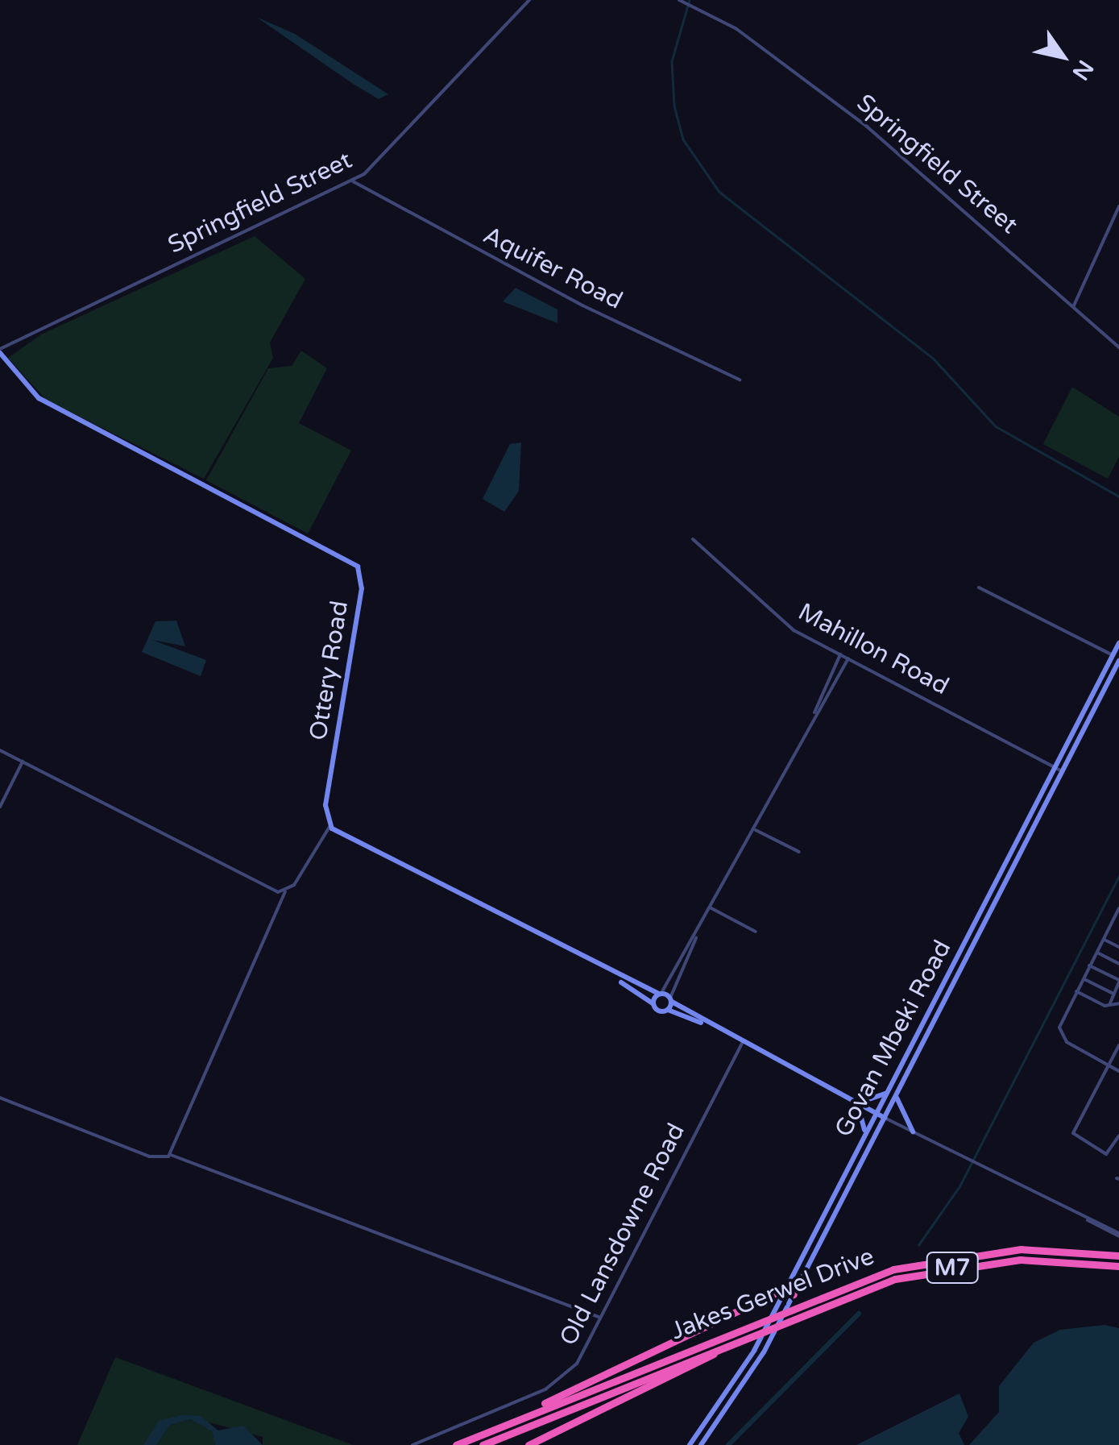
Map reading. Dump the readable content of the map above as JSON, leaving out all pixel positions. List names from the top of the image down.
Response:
{
  "streets": {
    "highway": ["M7", "Jakes Gerwel Drive"],
    "main road": ["Ottery Road", "Govan Mbeki Road"],
    "street": [
      "Springfield Street",
      "Aquifer Road",
      "Mahillon Road",
      "Old Lansdowne Road"
    ]
  },
  "crossings": [
    ["Springfield Street", "Aquifer Road"],
    ["Springfield Street", "Ottery Road"],
    ["Mahillon Road", "Govan Mbeki Road"]
  ],
  "north": "bottom right"
}
